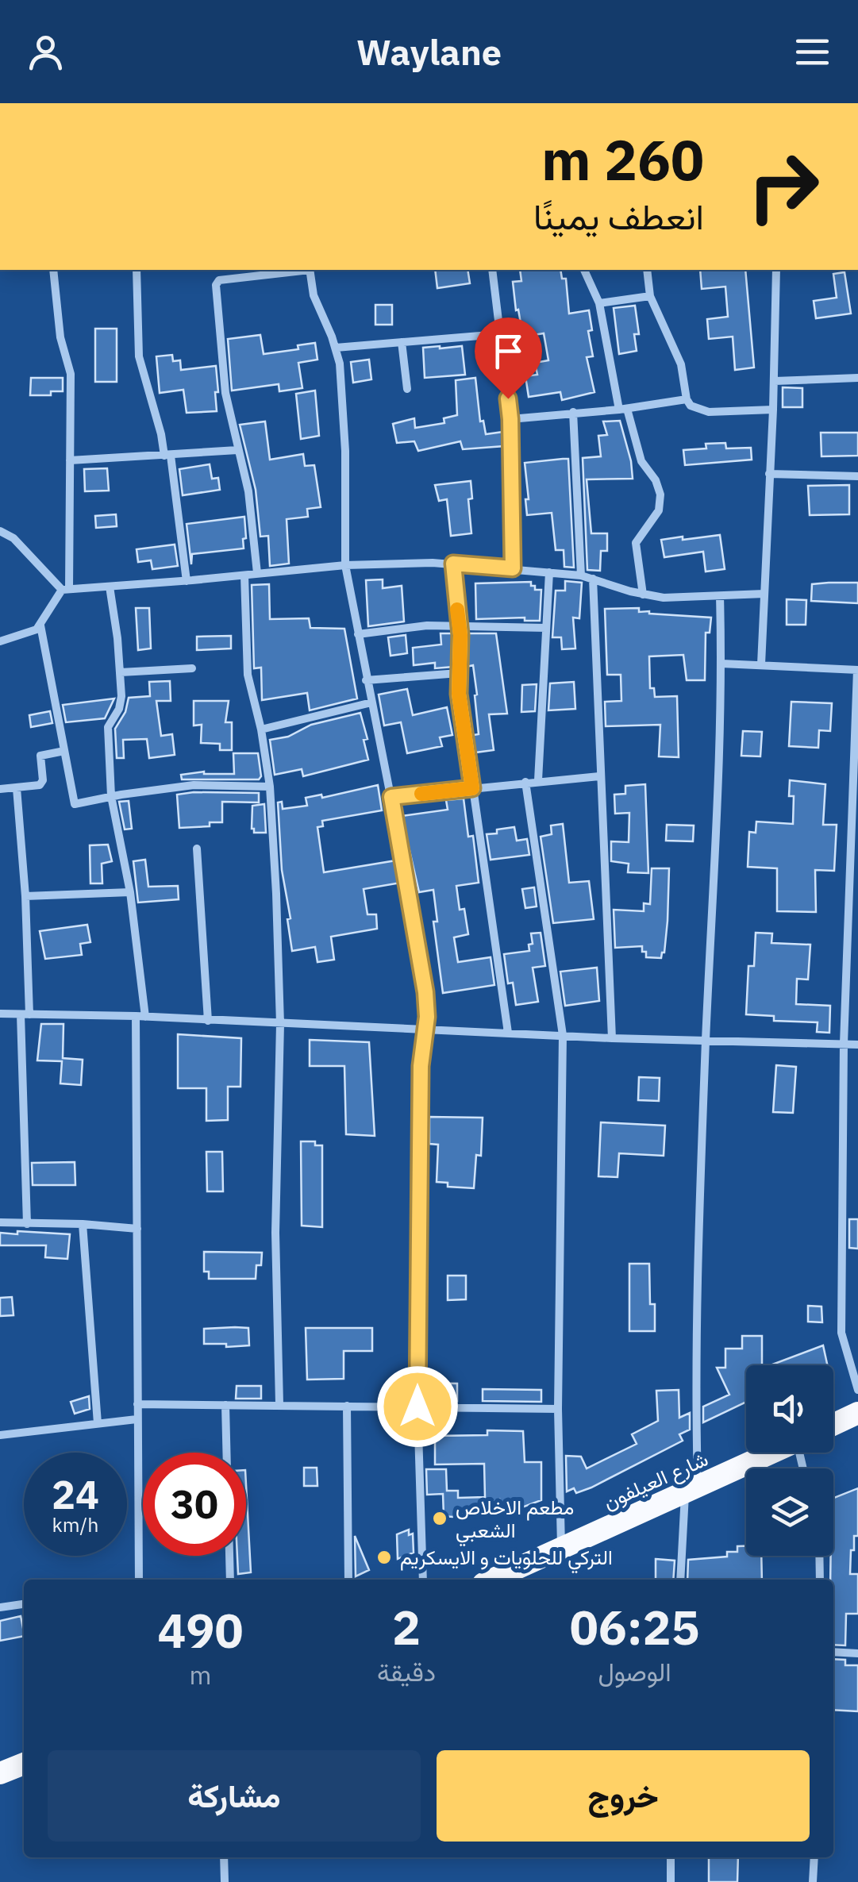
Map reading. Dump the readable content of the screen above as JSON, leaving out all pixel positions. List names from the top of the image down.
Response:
{
  "streets": {
    "highway": ["شارع العيلفون"]
  },
  "places": ["مطعم الاخلاص الشعبي", "التركي للحلويات و الايسكريم"],
  "page": {
    "header": "Waylane",
    "turn": ["260 m", "انعطف يمينًا"],
    "speed": "24 km/h",
    "limit": "30",
    "eta": [
      "06:25",
      "الوصول",
      "2",
      "دقيقة",
      "490",
      "m"
    ],
    "buttons": ["خروج", "مشاركة"]
  }
}
